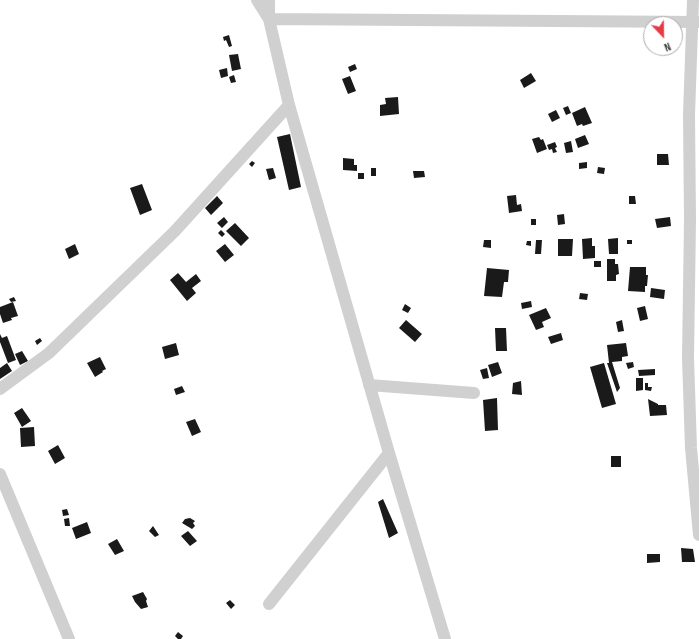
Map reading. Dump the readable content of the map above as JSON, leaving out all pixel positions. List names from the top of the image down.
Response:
{
  "north": "bottom"
}
